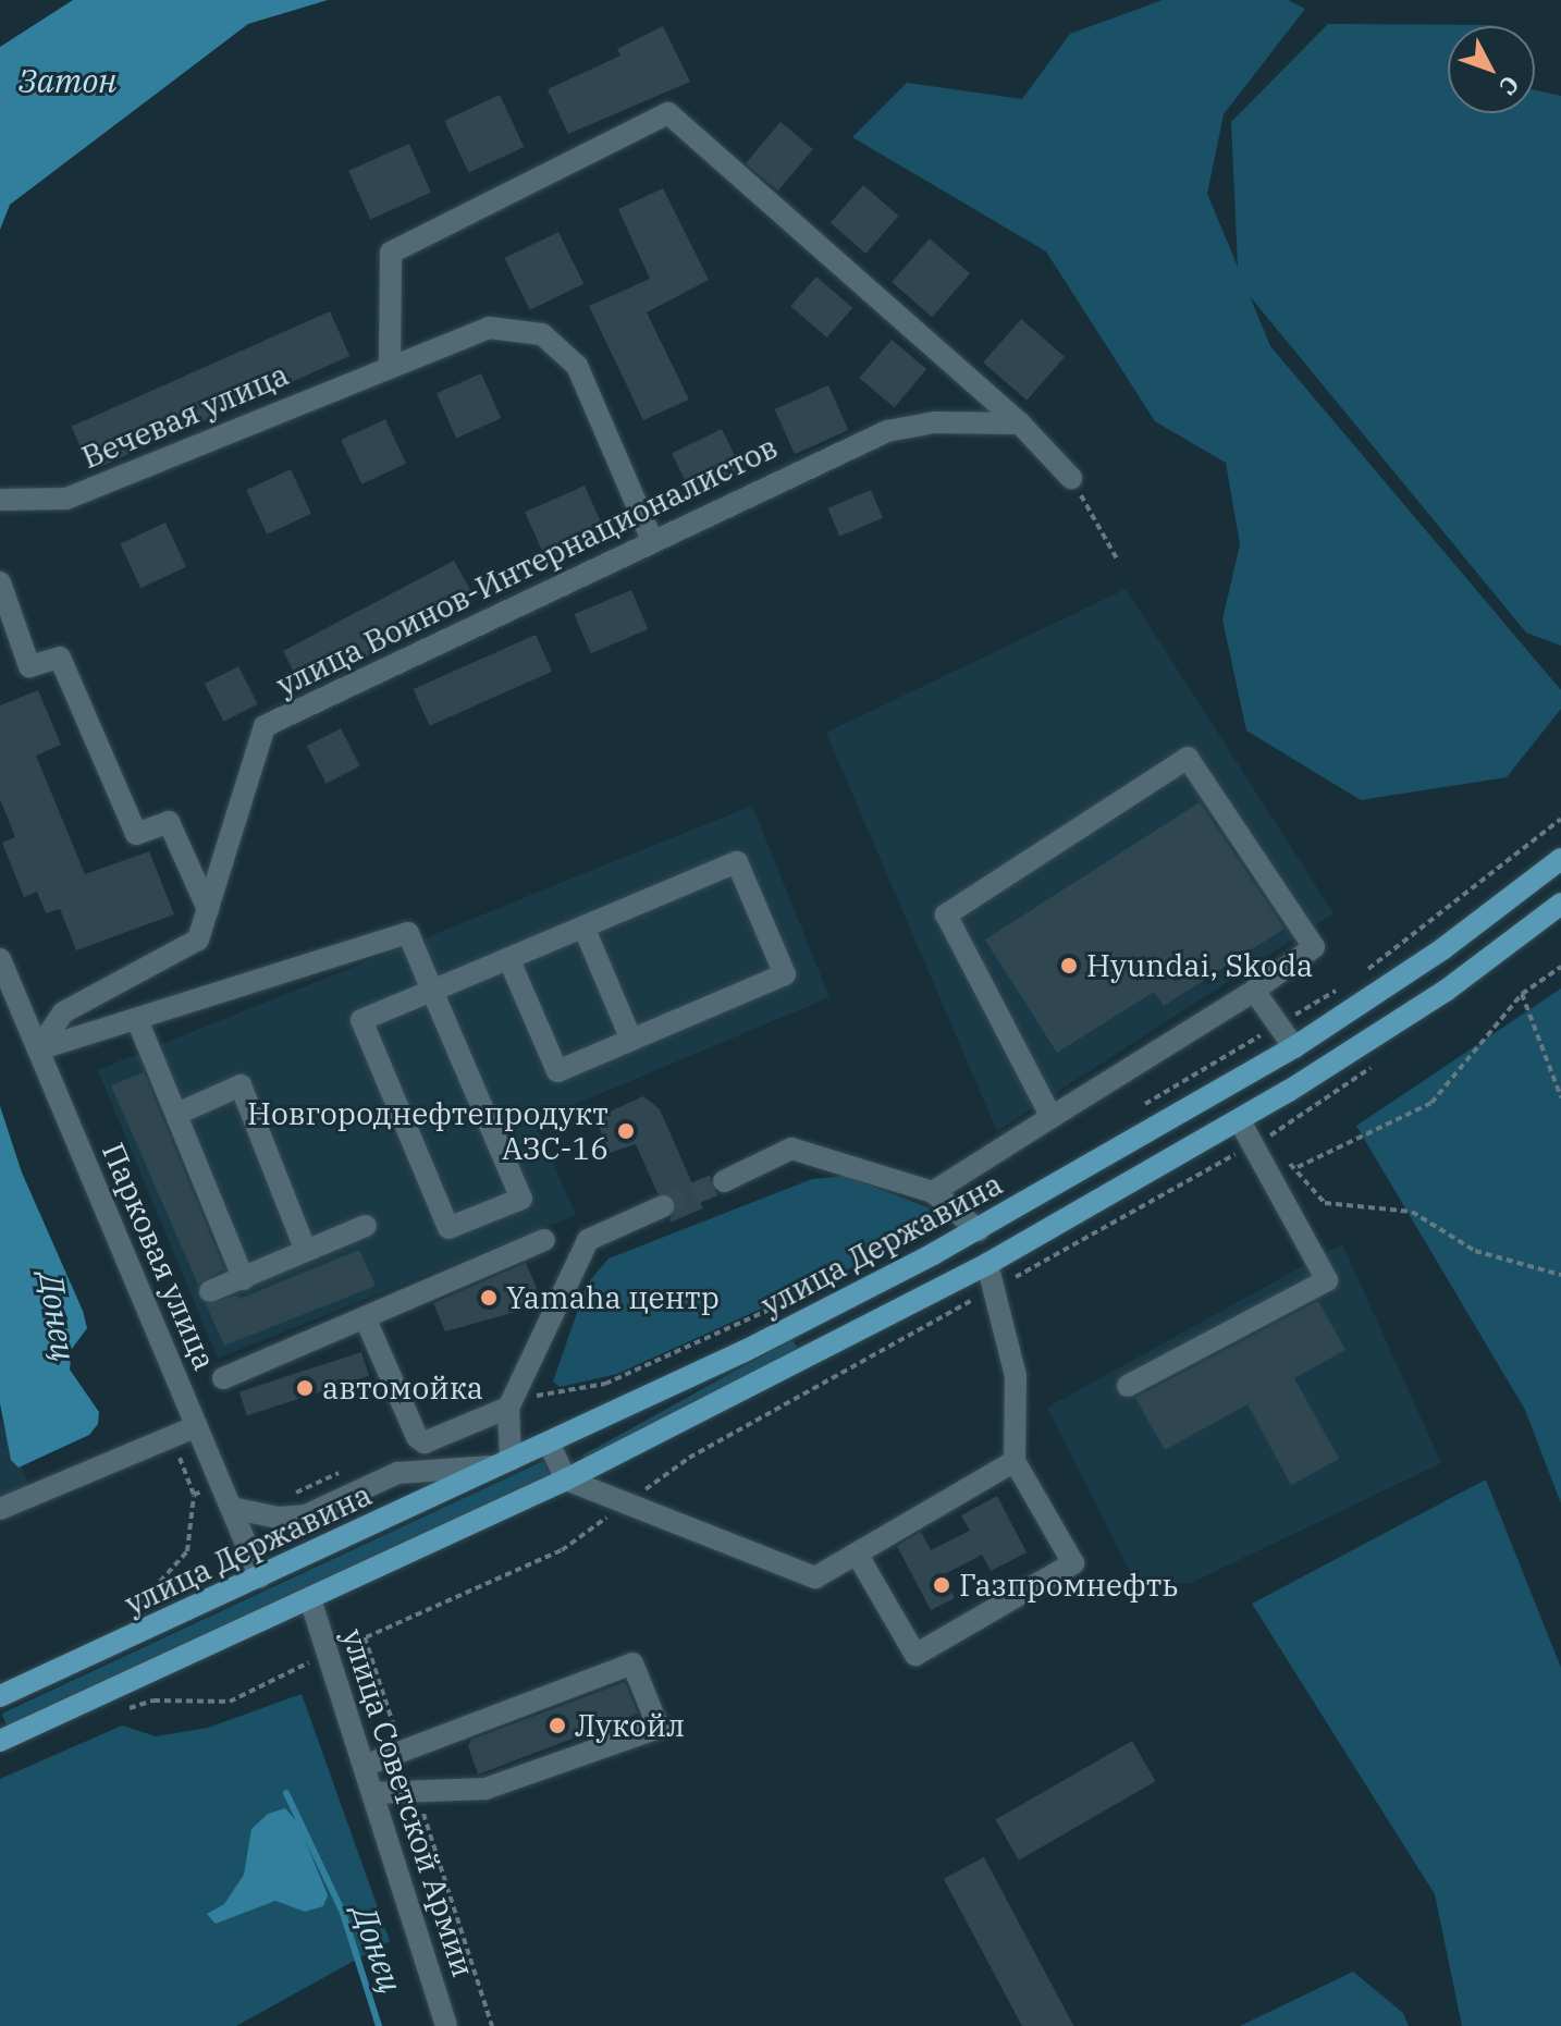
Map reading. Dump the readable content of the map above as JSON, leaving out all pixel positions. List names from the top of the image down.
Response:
{
  "streets": {
    "main road": ["улица Державина"],
    "street": [
      "Вечевая улица",
      "улица Воинов-Интернационалистов",
      "Парковая улица",
      "улица Советской Армии"
    ]
  },
  "crossings": [
    ["Вечевая улица", "улица Воинов-Интернационалистов"],
    ["улица Воинов-Интернационалистов", "Парковая улица"],
    ["улица Державина", "Парковая улица"]
  ],
  "water": ["Затон", "Донец"],
  "places": [
    "Hyundai, Skoda",
    "Новгороднефтепродукт АЗС-16",
    "Yamaha центр",
    "автомойка",
    "Газпромнефть",
    "Лукойл"
  ],
  "north": "bottom right"
}
